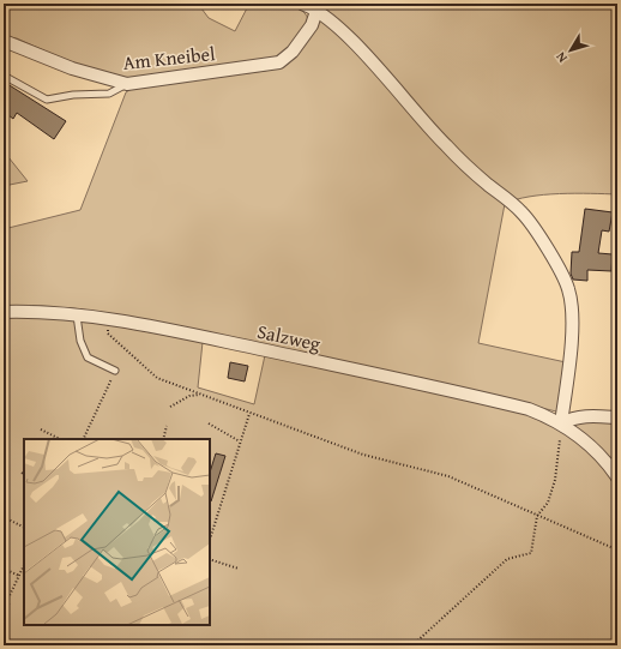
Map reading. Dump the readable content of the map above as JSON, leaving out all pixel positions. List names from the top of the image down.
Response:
{
  "streets": {
    "street": ["Am Kneibel", "Salzweg"]
  },
  "north": "bottom left"
}
